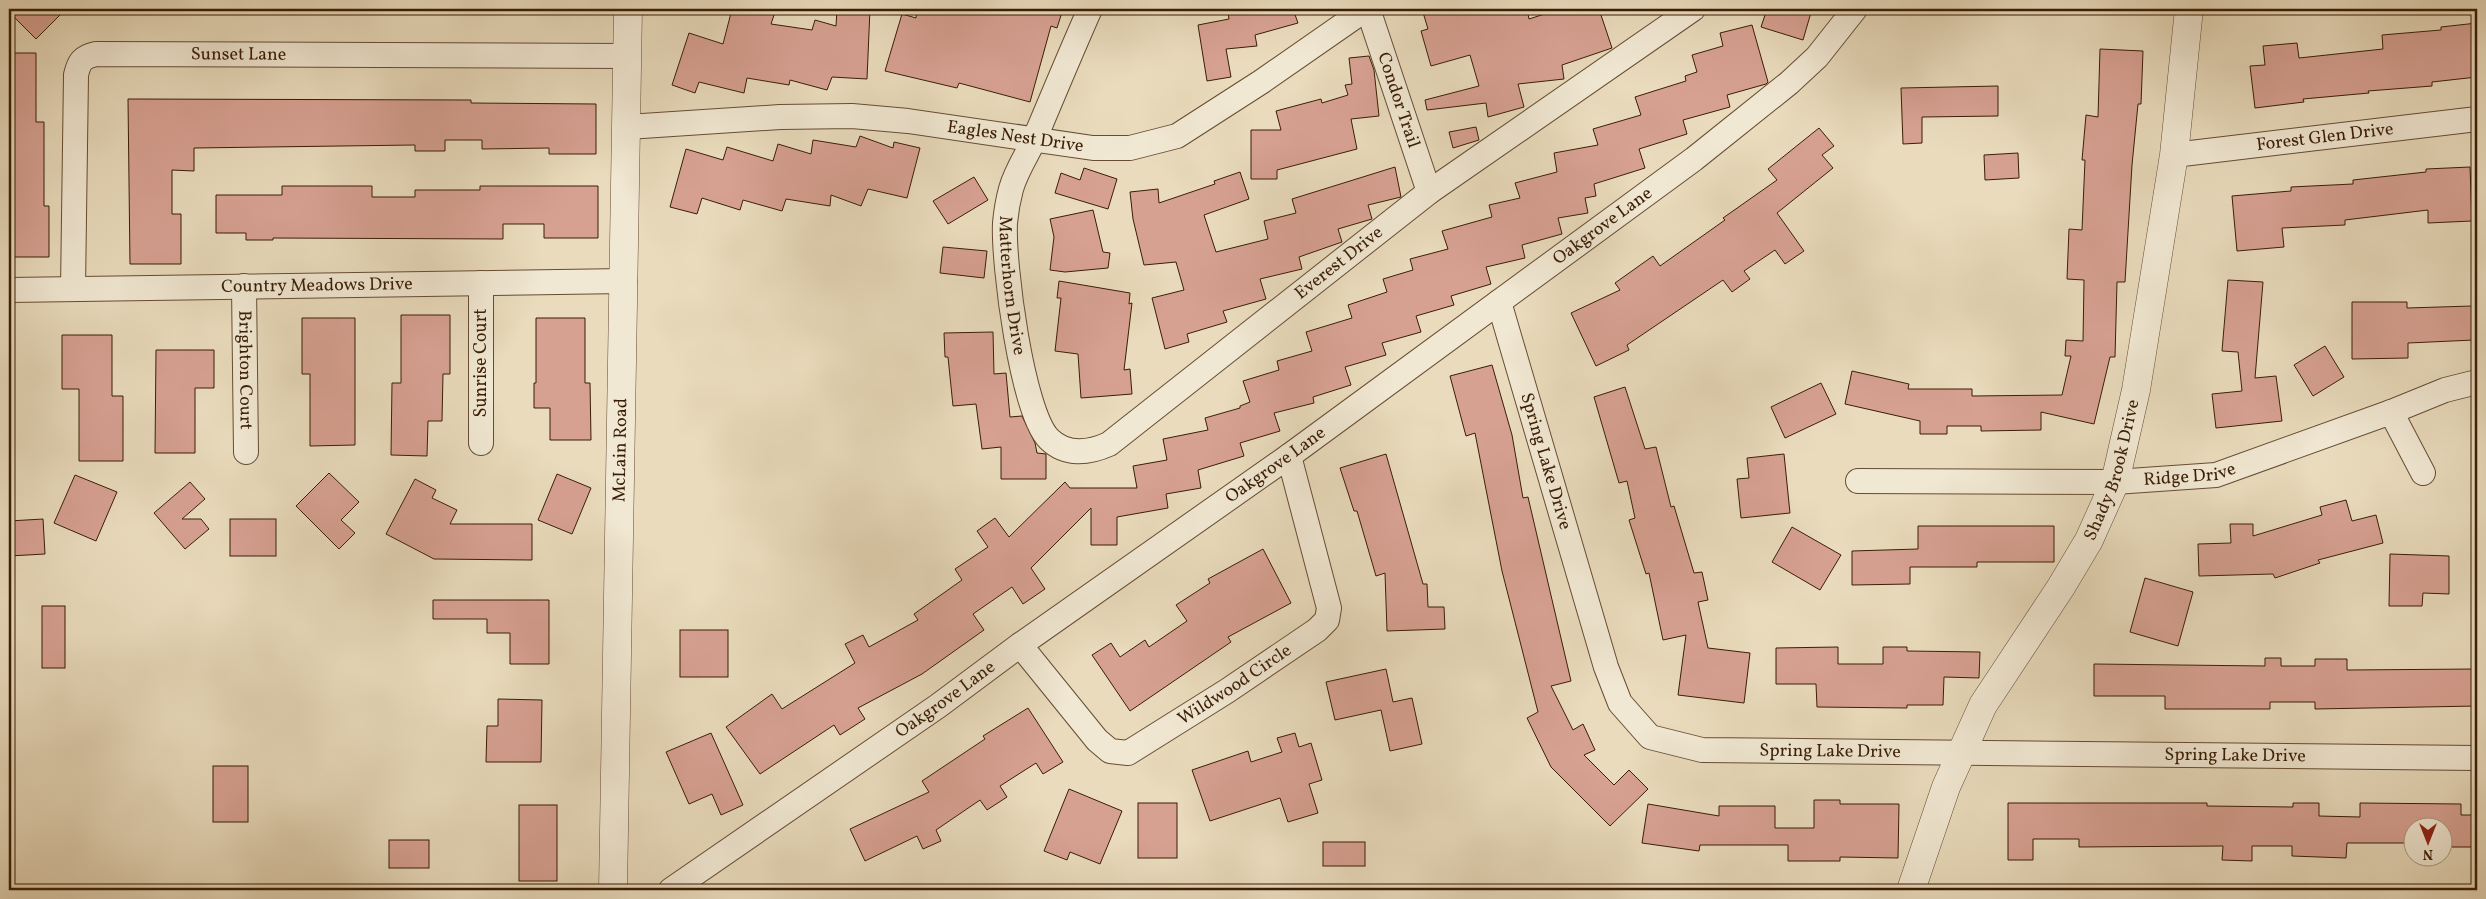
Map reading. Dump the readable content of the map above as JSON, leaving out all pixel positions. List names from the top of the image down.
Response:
{
  "streets": {
    "street": [
      "Sunset Lane",
      "Condor Trail",
      "Eagles Nest Drive",
      "Forest Glen Drive",
      "Oakgrove Lane",
      "Everest Drive",
      "Country Meadows Drive",
      "Matterhorn Drive",
      "Sunrise Court",
      "Brighton Court",
      "McLain Road",
      "Spring Lake Drive",
      "Shady Brook Drive",
      "Ridge Drive",
      "Wildwood Circle"
    ]
  },
  "crossings": [
    ["Sunset Lane", "Country Meadows Drive"],
    ["Sunset Lane", "McLain Road"],
    ["Condor Trail", "Eagles Nest Drive"],
    ["Condor Trail", "Everest Drive"],
    ["Eagles Nest Drive", "Matterhorn Drive"],
    ["Eagles Nest Drive", "McLain Road"],
    ["Forest Glen Drive", "Shady Brook Drive"],
    ["Oakgrove Lane", "Spring Lake Drive"],
    ["Oakgrove Lane", "Wildwood Circle"],
    ["Everest Drive", "Matterhorn Drive"],
    ["Country Meadows Drive", "Sunrise Court"],
    ["Country Meadows Drive", "Brighton Court"],
    ["Country Meadows Drive", "McLain Road"],
    ["Spring Lake Drive", "Shady Brook Drive"],
    ["Shady Brook Drive", "Ridge Drive"]
  ],
  "north": "bottom"
}
